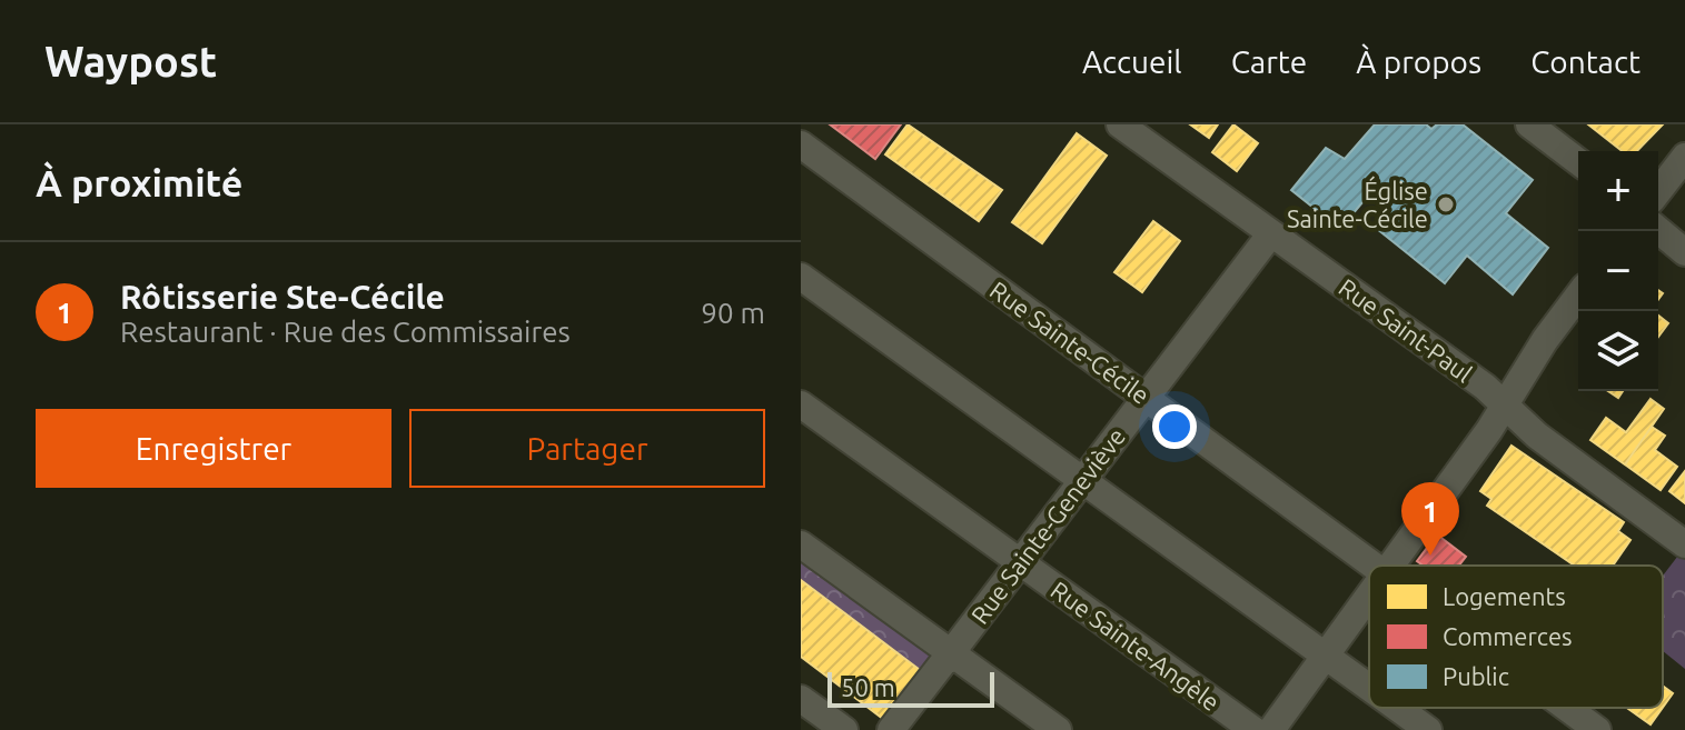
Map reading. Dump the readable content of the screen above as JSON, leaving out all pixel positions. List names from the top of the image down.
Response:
{
  "streets": {
    "street": [
      "Rue Saint-Paul",
      "Rue Sainte-Cécile",
      "Rue Sainte-Geneviève",
      "Rue Sainte-Angèle"
    ]
  },
  "crossings": [
    ["Rue Saint-Paul", "Rue Sainte-Geneviève"],
    ["Rue Sainte-Cécile", "Rue Sainte-Geneviève"],
    ["Rue Sainte-Geneviève", "Rue Sainte-Angèle"]
  ],
  "places": ["Église Sainte-Cécile"],
  "legend": ["Logements", "Commerces", "Public"],
  "scale_bar": "50 m",
  "page": {
    "header": "Waypost",
    "nav": [
      "Accueil",
      "Carte",
      "À propos",
      "Contact"
    ],
    "heading": "À proximité",
    "map_buttons": ["+", "−"],
    "list": [
      {
        "mark": "1",
        "name": "Rôtisserie Ste-Cécile",
        "note": "Restaurant · Rue des Commissaires",
        "value": "90 m"
      }
    ],
    "buttons": ["Enregistrer", "Partager"],
    "pins": "1",
    "scale": "50 m"
  }
}
